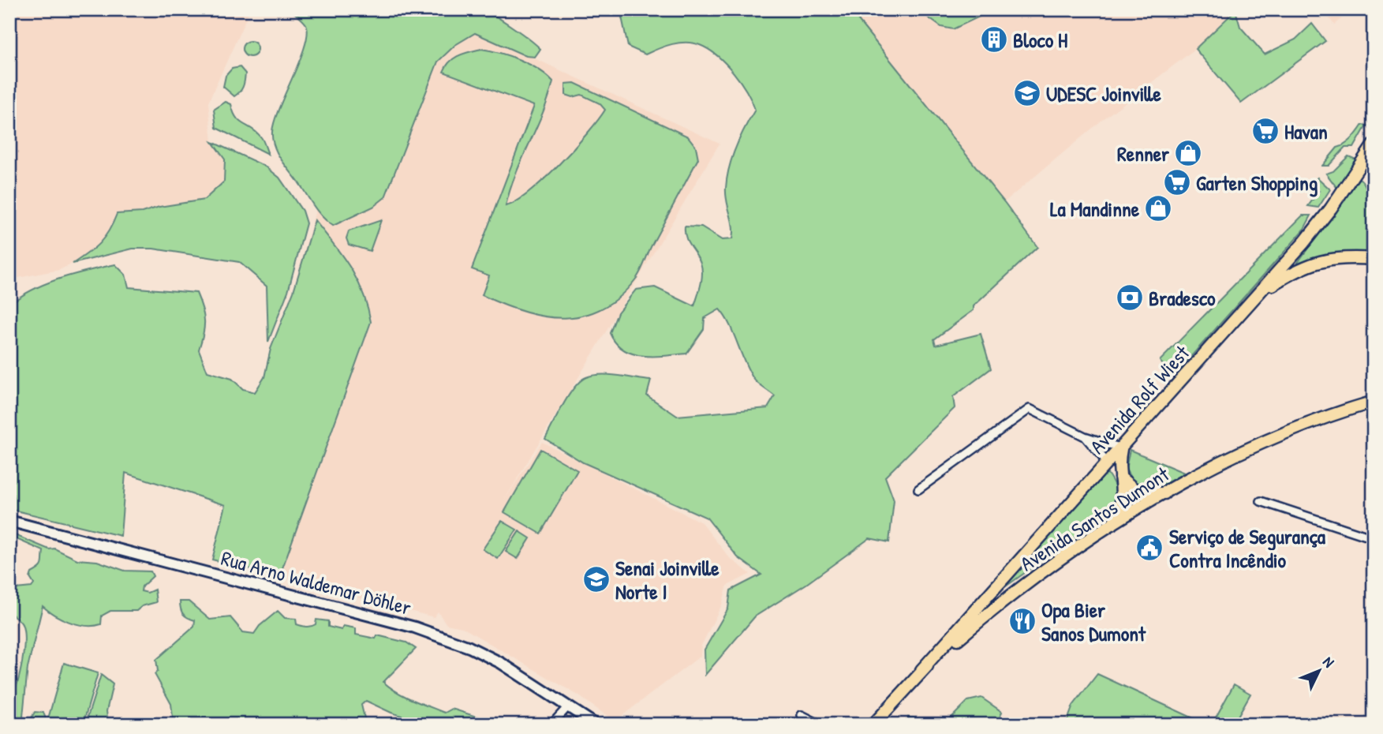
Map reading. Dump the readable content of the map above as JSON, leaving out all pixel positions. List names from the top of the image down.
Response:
{
  "streets": {
    "main road": ["Avenida Rolf Wiest", "Avenida Santos Dumont", "Rua Arno Waldemar Döhler"]
  },
  "crossings": [
    ["Avenida Rolf Wiest", "Avenida Santos Dumont"]
  ],
  "places": {
    "building": ["Bloco H"],
    "school or university": ["UDESC Joinville", "Senai Joinville Norte I"],
    "supermarket": ["Havan", "Garten Shopping"],
    "shop": ["Renner", "La Mandinne"],
    "bank": ["Bradesco"],
    "public building": ["Serviço de Segurança Contra Incêndio"],
    "restaurant": ["Opa Bier Sanos Dumont"]
  },
  "north": "top right"
}
